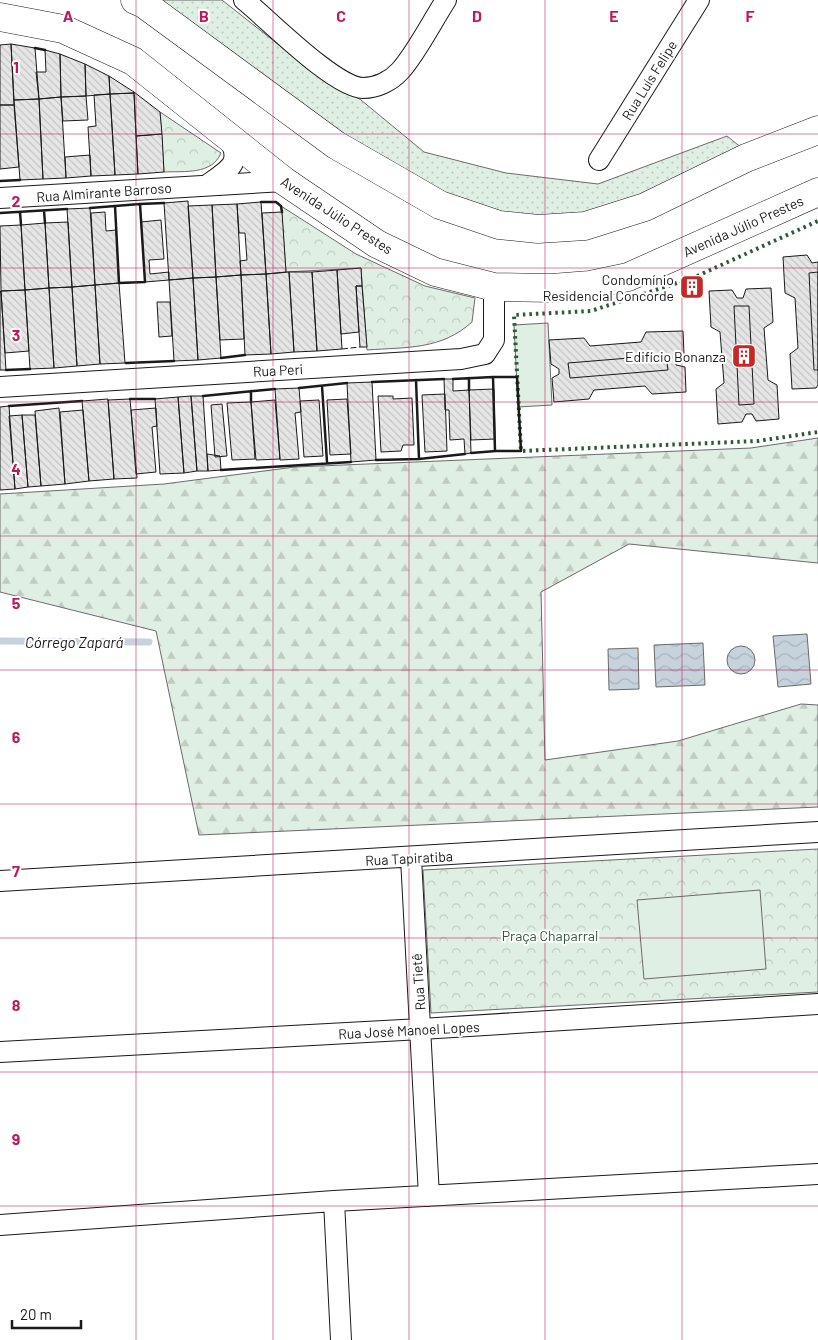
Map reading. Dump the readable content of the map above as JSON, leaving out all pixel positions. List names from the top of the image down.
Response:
{
  "streets": {
    "main road": ["Avenida Júlio Prestes"],
    "street": [
      "Rua Luís Felipe",
      "Rua Almirante Barroso",
      "Rua Peri",
      "Rua Tapiratiba",
      "Rua Tietê",
      "Rua José Manoel Lopes"
    ]
  },
  "crossings": [
    ["Rua Almirante Barroso", "Avenida Júlio Prestes"],
    ["Avenida Júlio Prestes", "Rua Peri"],
    ["Rua Tapiratiba", "Rua Tietê"],
    ["Rua Tietê", "Rua José Manoel Lopes"]
  ],
  "water": ["Córrego Zapará"],
  "parks": ["Praça Chaparral"],
  "places": {
    "building": ["Condomínio Residencial Concorde", "Edifício Bonanza"]
  },
  "scale_bar": "20 m",
  "grid": {
    "columns": [
      "A",
      "B",
      "C",
      "D",
      "E",
      "F"
    ],
    "rows": [
      "1",
      "2",
      "3",
      "4",
      "5",
      "6",
      "7",
      "8",
      "9"
    ]
  }
}
